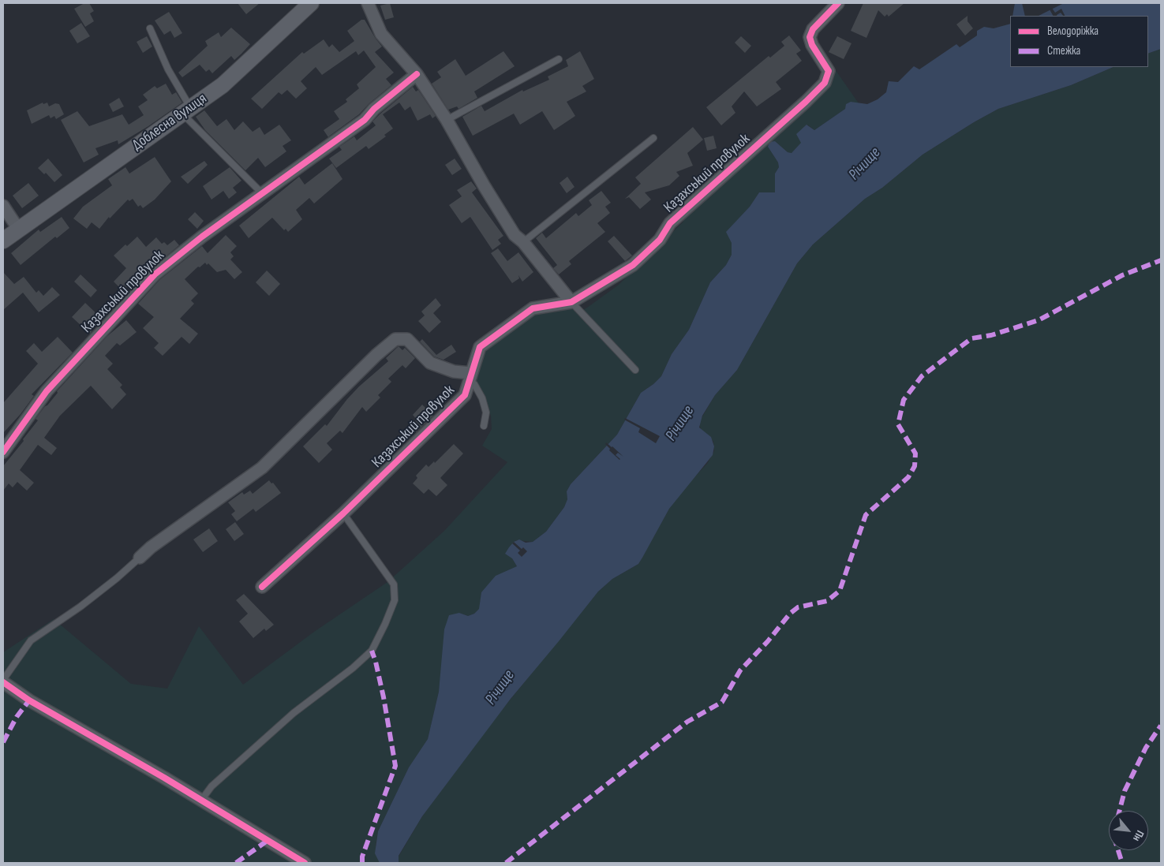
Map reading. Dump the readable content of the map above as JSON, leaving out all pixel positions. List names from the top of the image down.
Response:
{
  "streets": {
    "street": ["Доблесна вулиця", "Казахський провулок"]
  },
  "water": ["Річище"],
  "legend": ["Велодоріжка", "Стежка"],
  "north": "bottom right"
}
